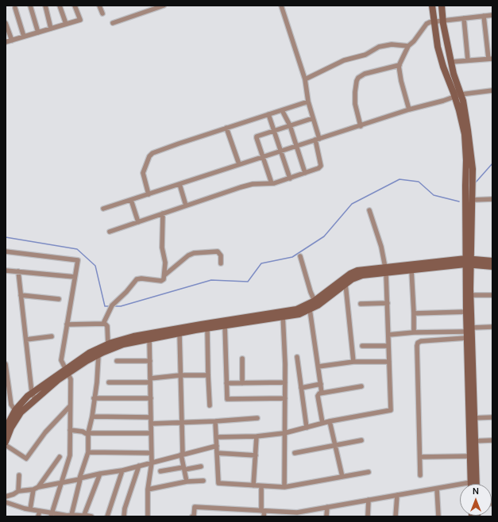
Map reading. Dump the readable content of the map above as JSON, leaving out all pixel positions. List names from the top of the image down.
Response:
{
  "north": "top"
}
